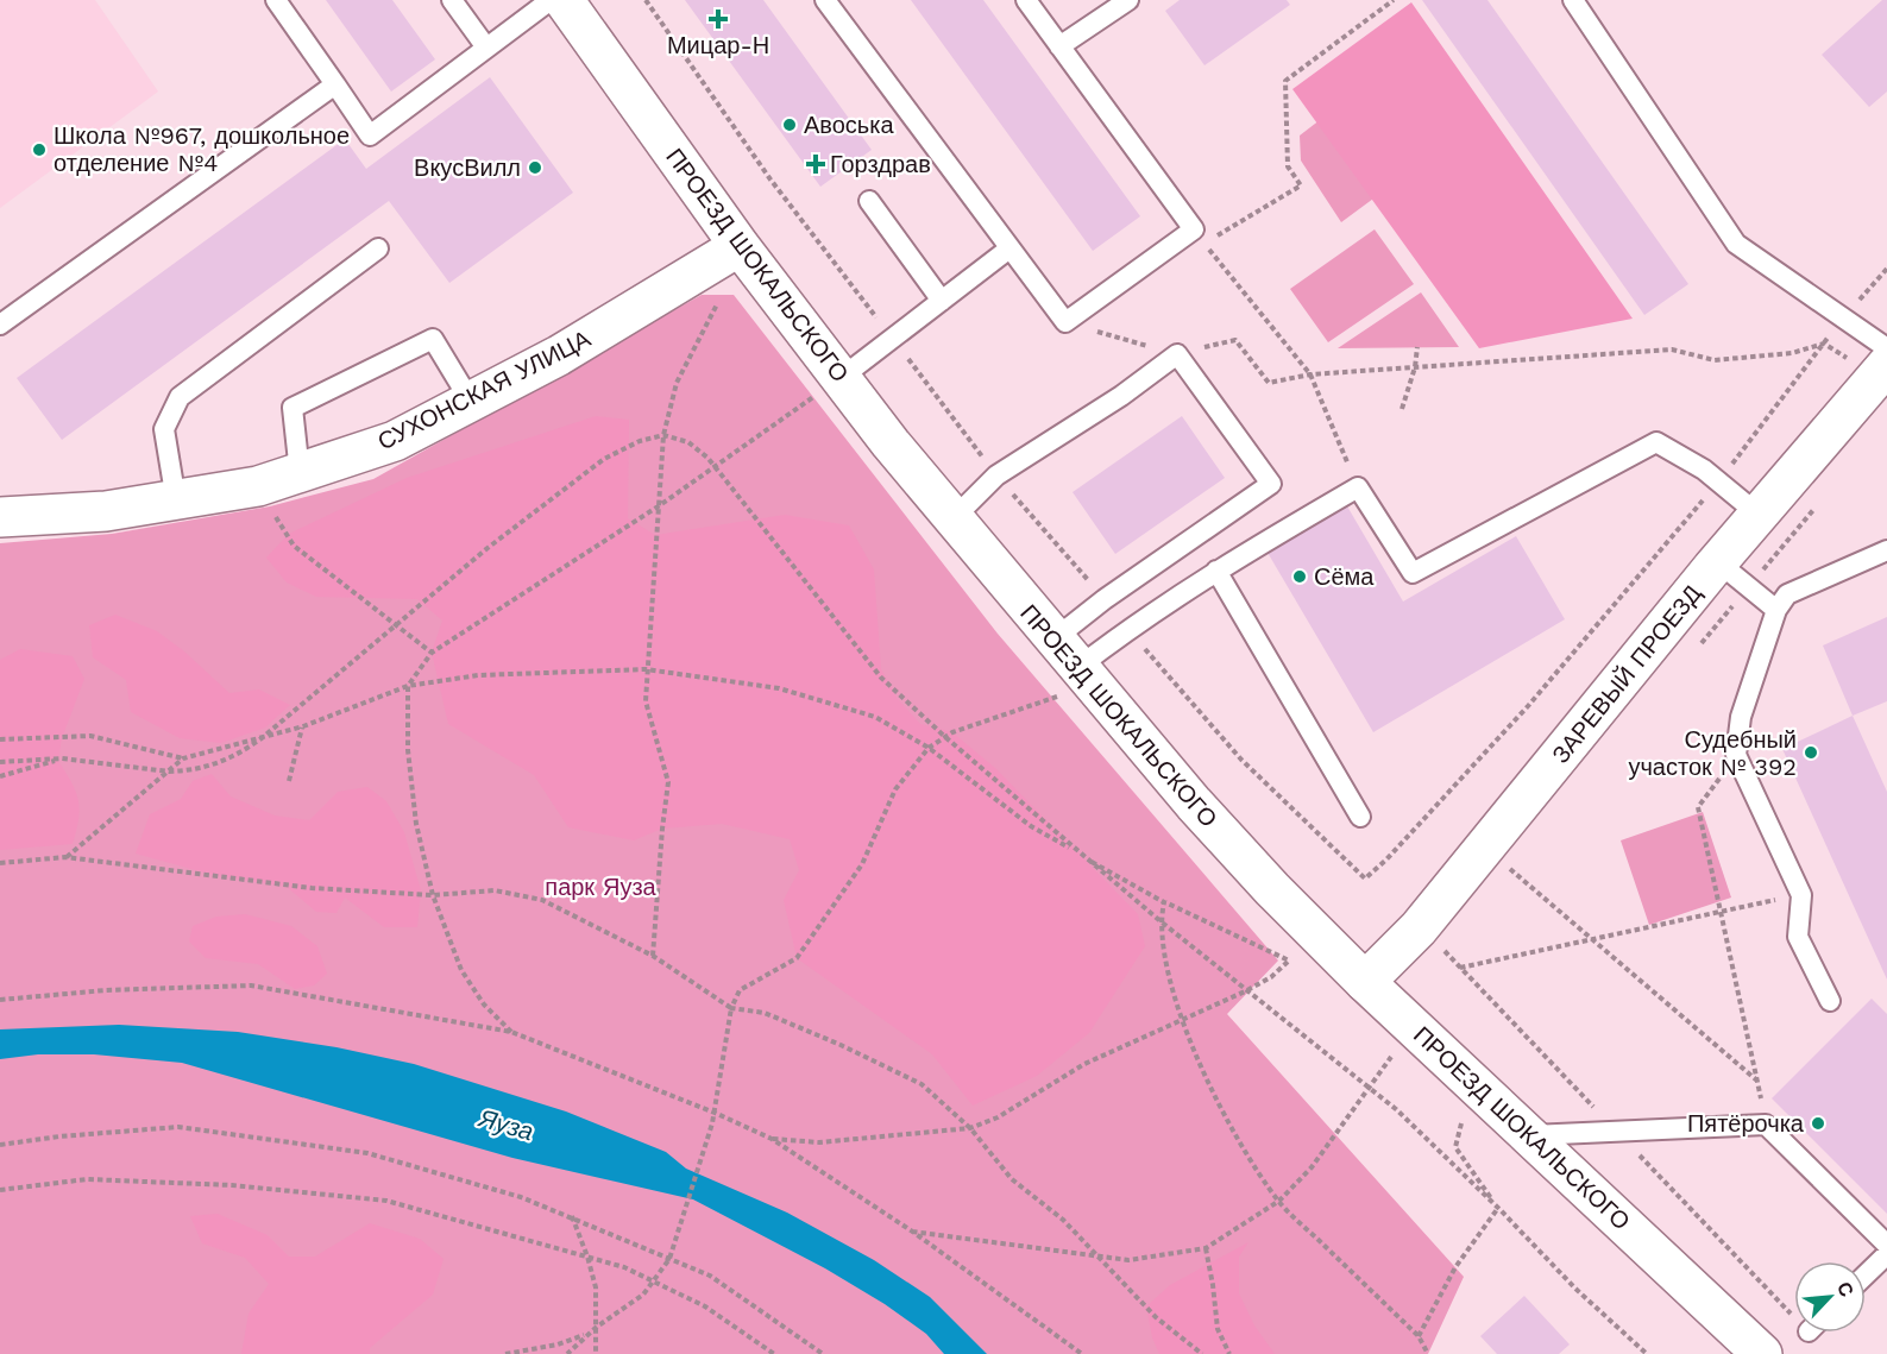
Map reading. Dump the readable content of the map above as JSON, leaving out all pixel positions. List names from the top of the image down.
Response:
{
  "streets": {
    "street": ["ПРОЕЗД ШОКАЛЬСКОГО", "СУХОНСКАЯ УЛИЦА", "ЗАРЕВЫЙ ПРОЕЗД"]
  },
  "crossings": [
    ["ПРОЕЗД ШОКАЛЬСКОГО", "СУХОНСКАЯ УЛИЦА"],
    ["ПРОЕЗД ШОКАЛЬСКОГО", "ЗАРЕВЫЙ ПРОЕЗД"]
  ],
  "water": ["Яуза"],
  "parks": ["парк Яуза"],
  "places": {
    "health": ["Мицар-Н", "Горздрав"],
    "other": [
      "Авоська",
      "Школа №967, дошкольное отделение №4",
      "ВкусВилл",
      "Сёма",
      "Судебный участок № 392",
      "Пятёрочка"
    ]
  },
  "north": "top right"
}
